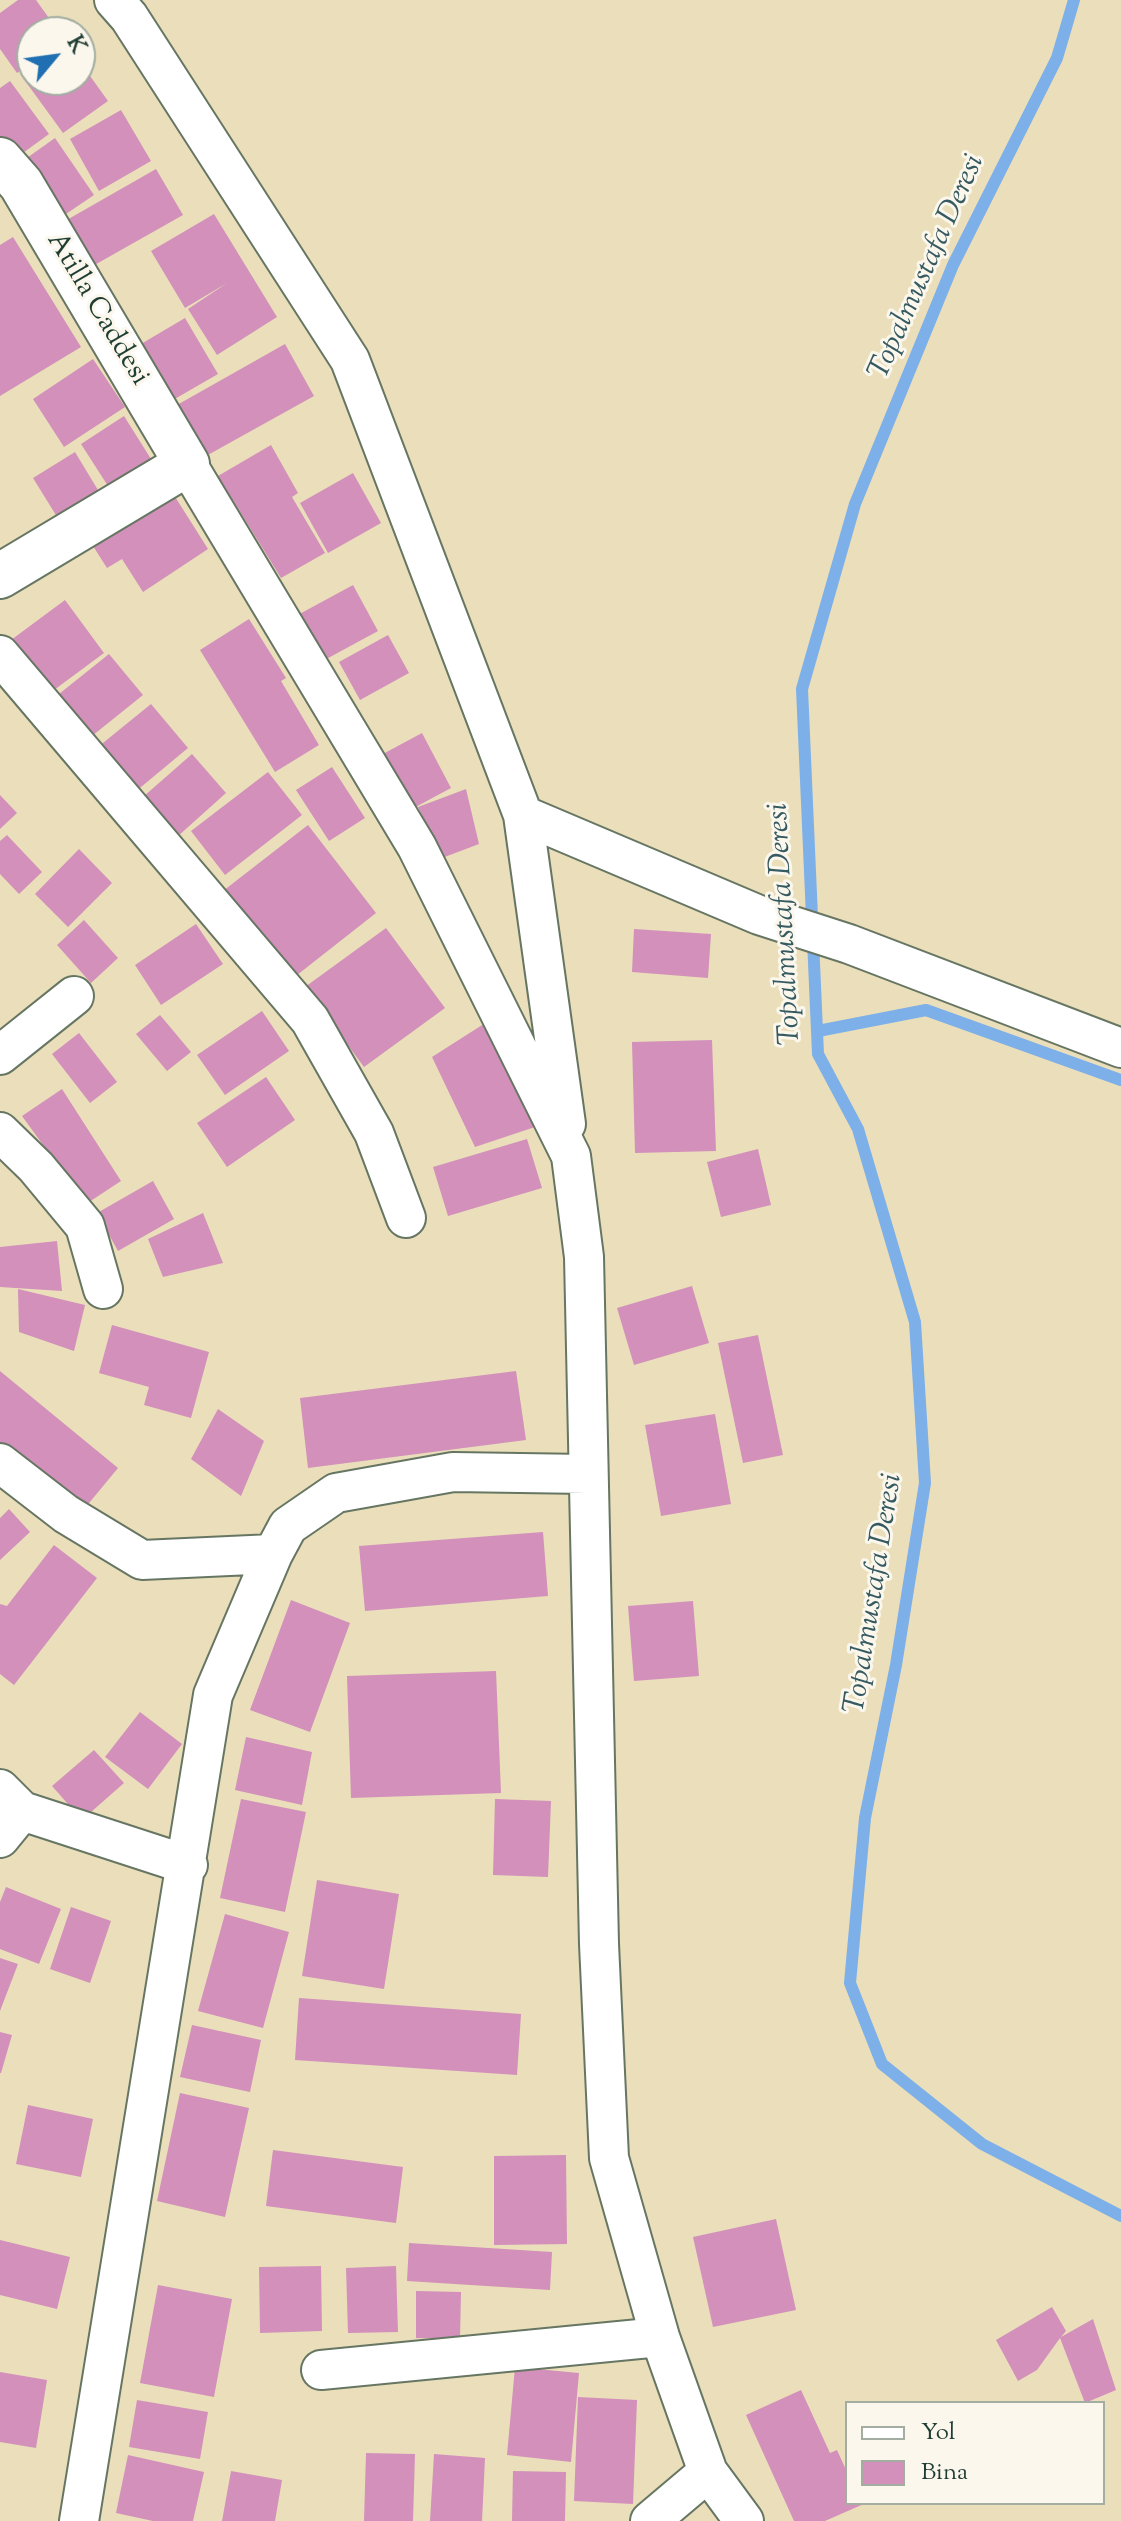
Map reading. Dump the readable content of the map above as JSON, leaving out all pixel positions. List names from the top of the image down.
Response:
{
  "streets": {
    "street": ["Atilla Caddesi"]
  },
  "water": ["Topalmustafa Deresi"],
  "legend": ["Yol", "Bina"],
  "north": "top right"
}
